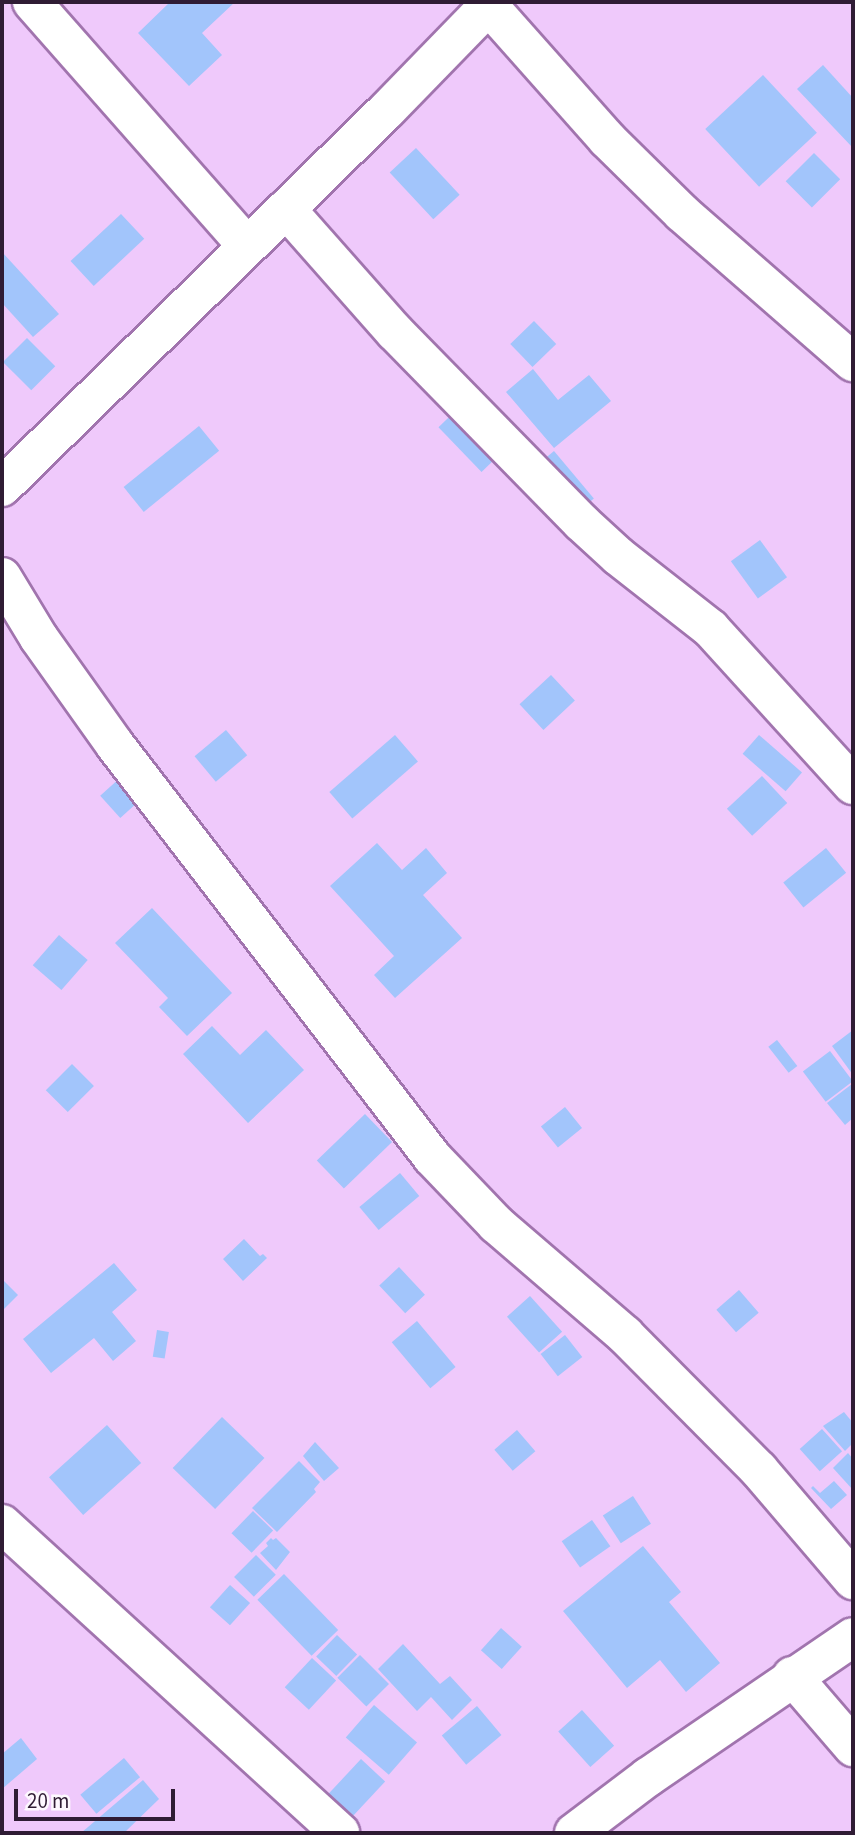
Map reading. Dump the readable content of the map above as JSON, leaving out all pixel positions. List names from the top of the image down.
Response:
{
  "scale_bar": "20 m"
}
